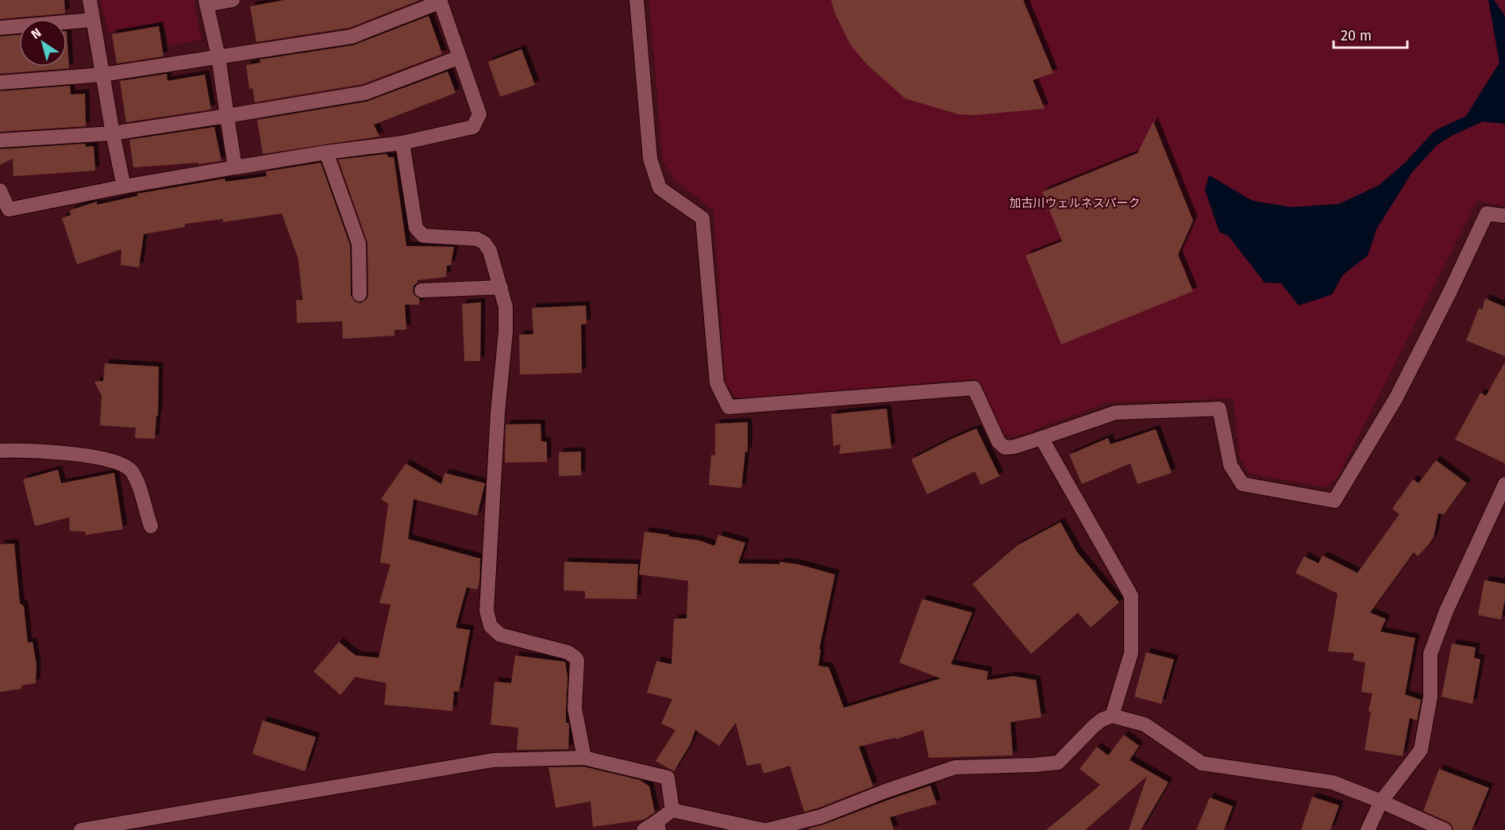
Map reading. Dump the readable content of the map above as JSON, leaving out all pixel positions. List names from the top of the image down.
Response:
{
  "parks": ["加古川ウェルネスパーク"],
  "scale_bar": "20 m",
  "north": "top left"
}
